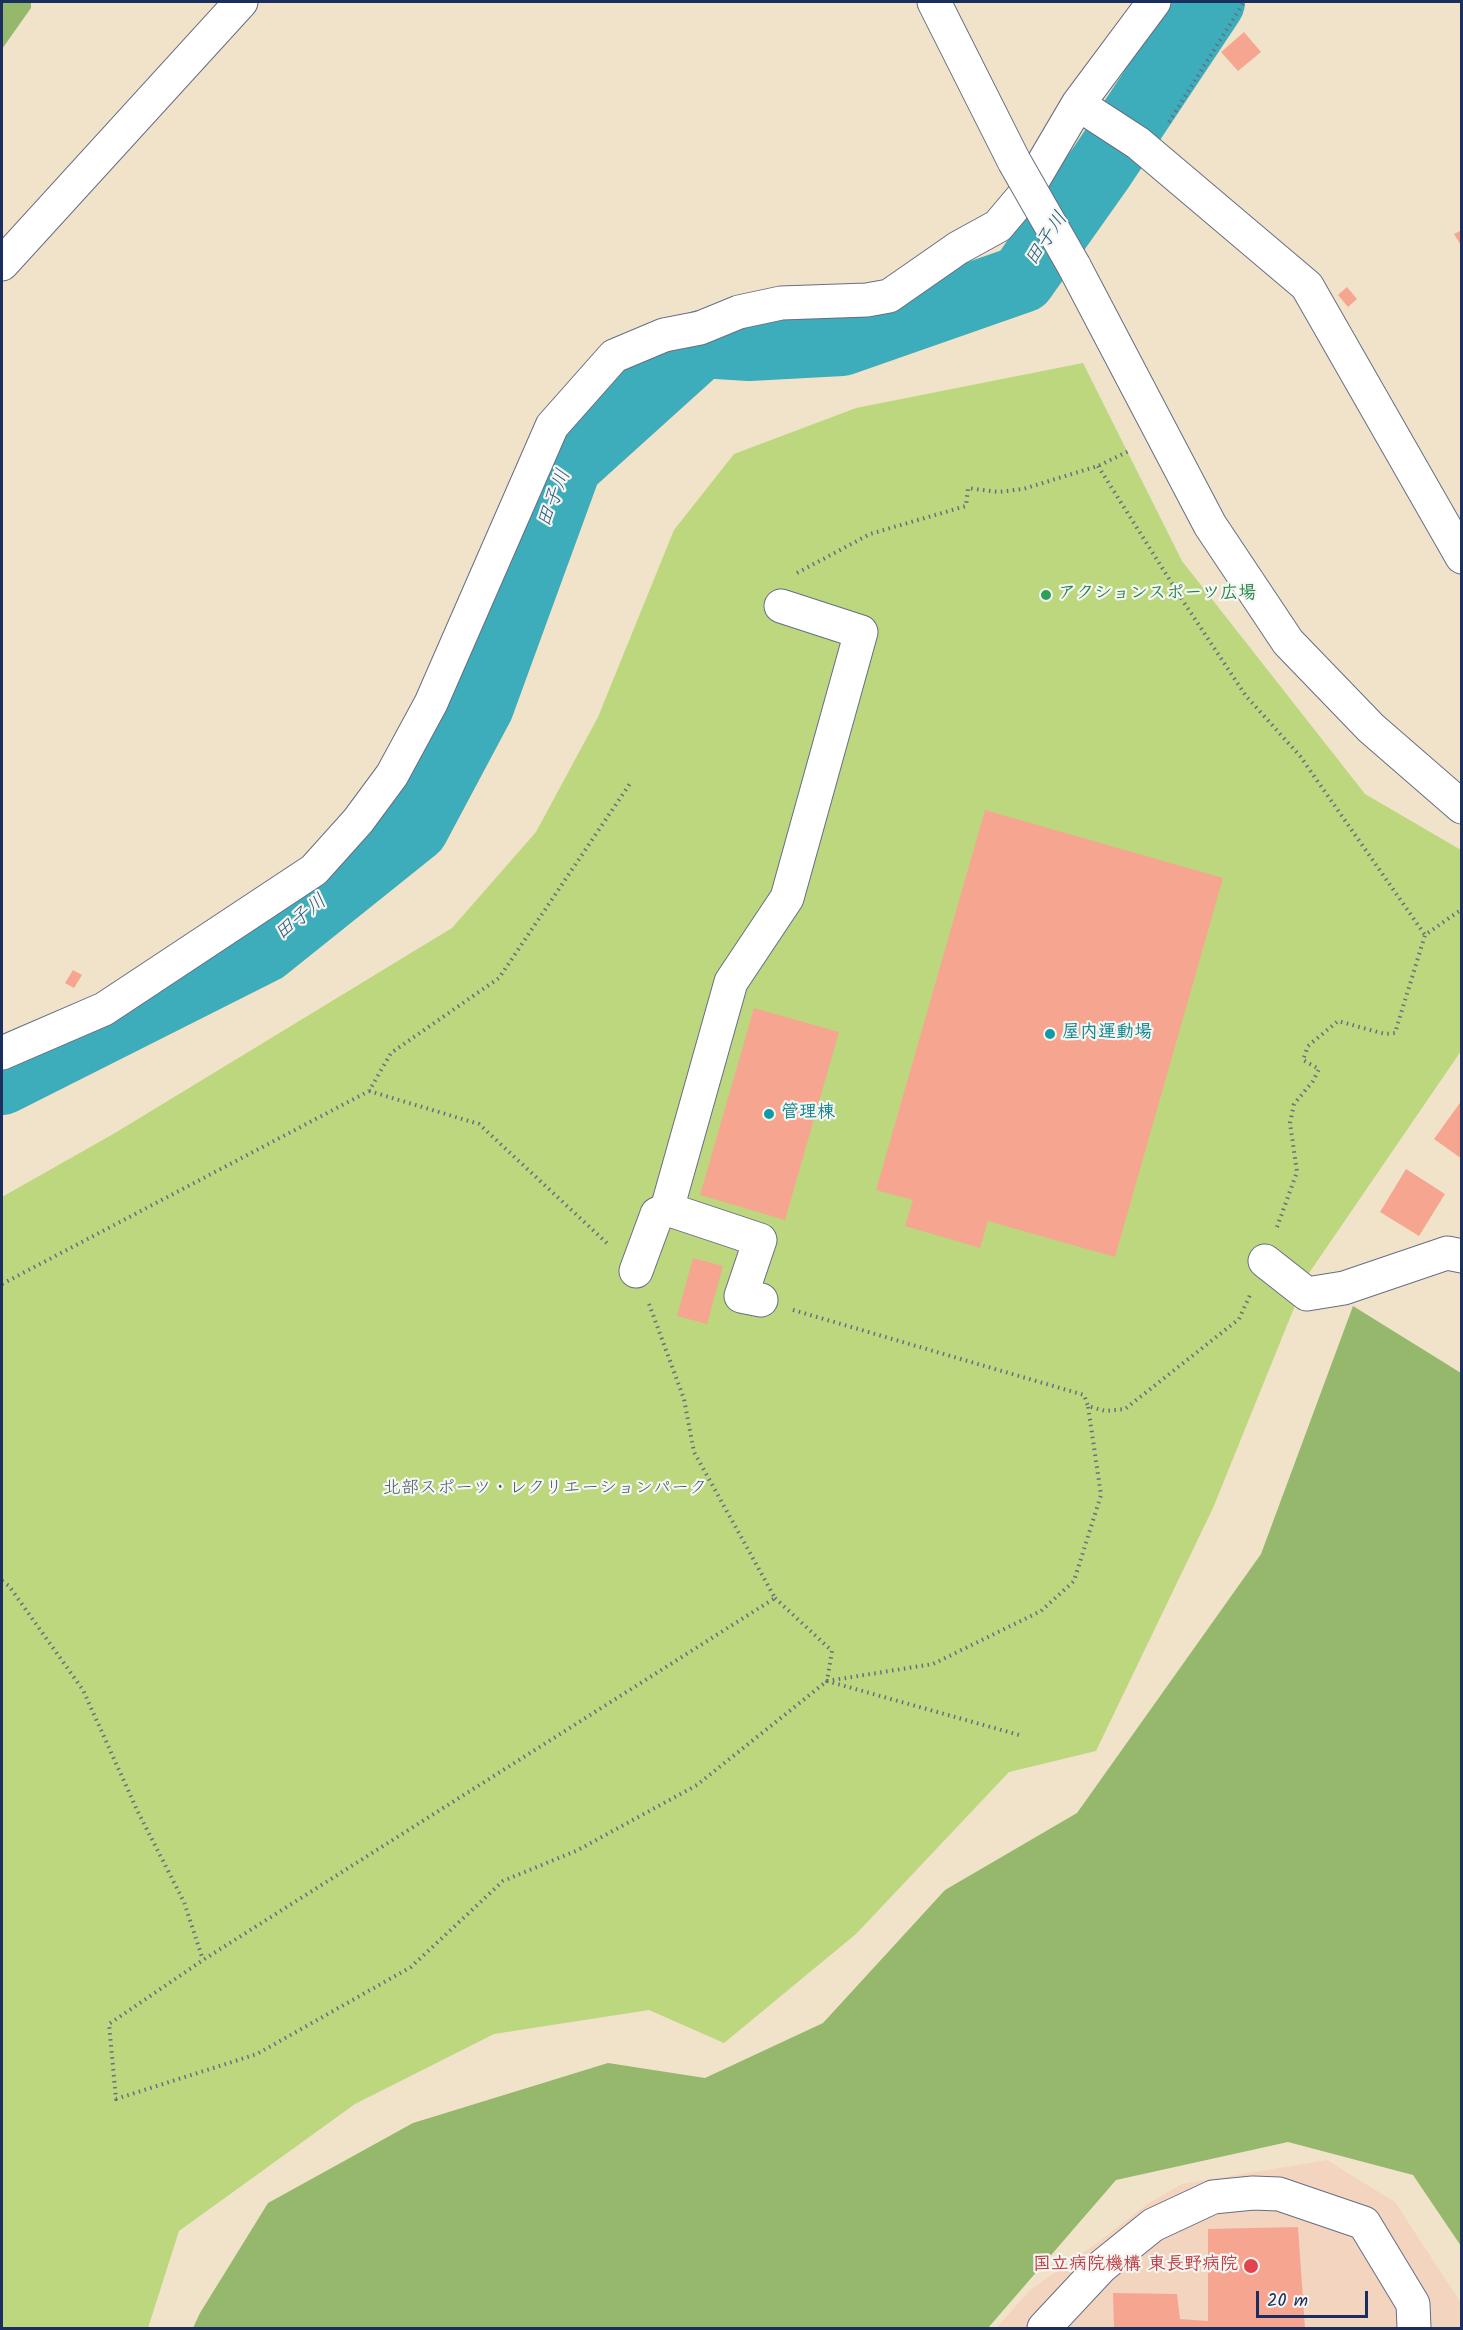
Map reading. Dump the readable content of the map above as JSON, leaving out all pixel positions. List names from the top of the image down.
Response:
{
  "water": ["田子川"],
  "parks": ["北部スポーツ・レクリエーションパーク"],
  "places": [
    "アクションスポーツ広場",
    "屋内運動場",
    "管理棟",
    "国立病院機構 東長野病院"
  ],
  "scale_bar": "20 m"
}
